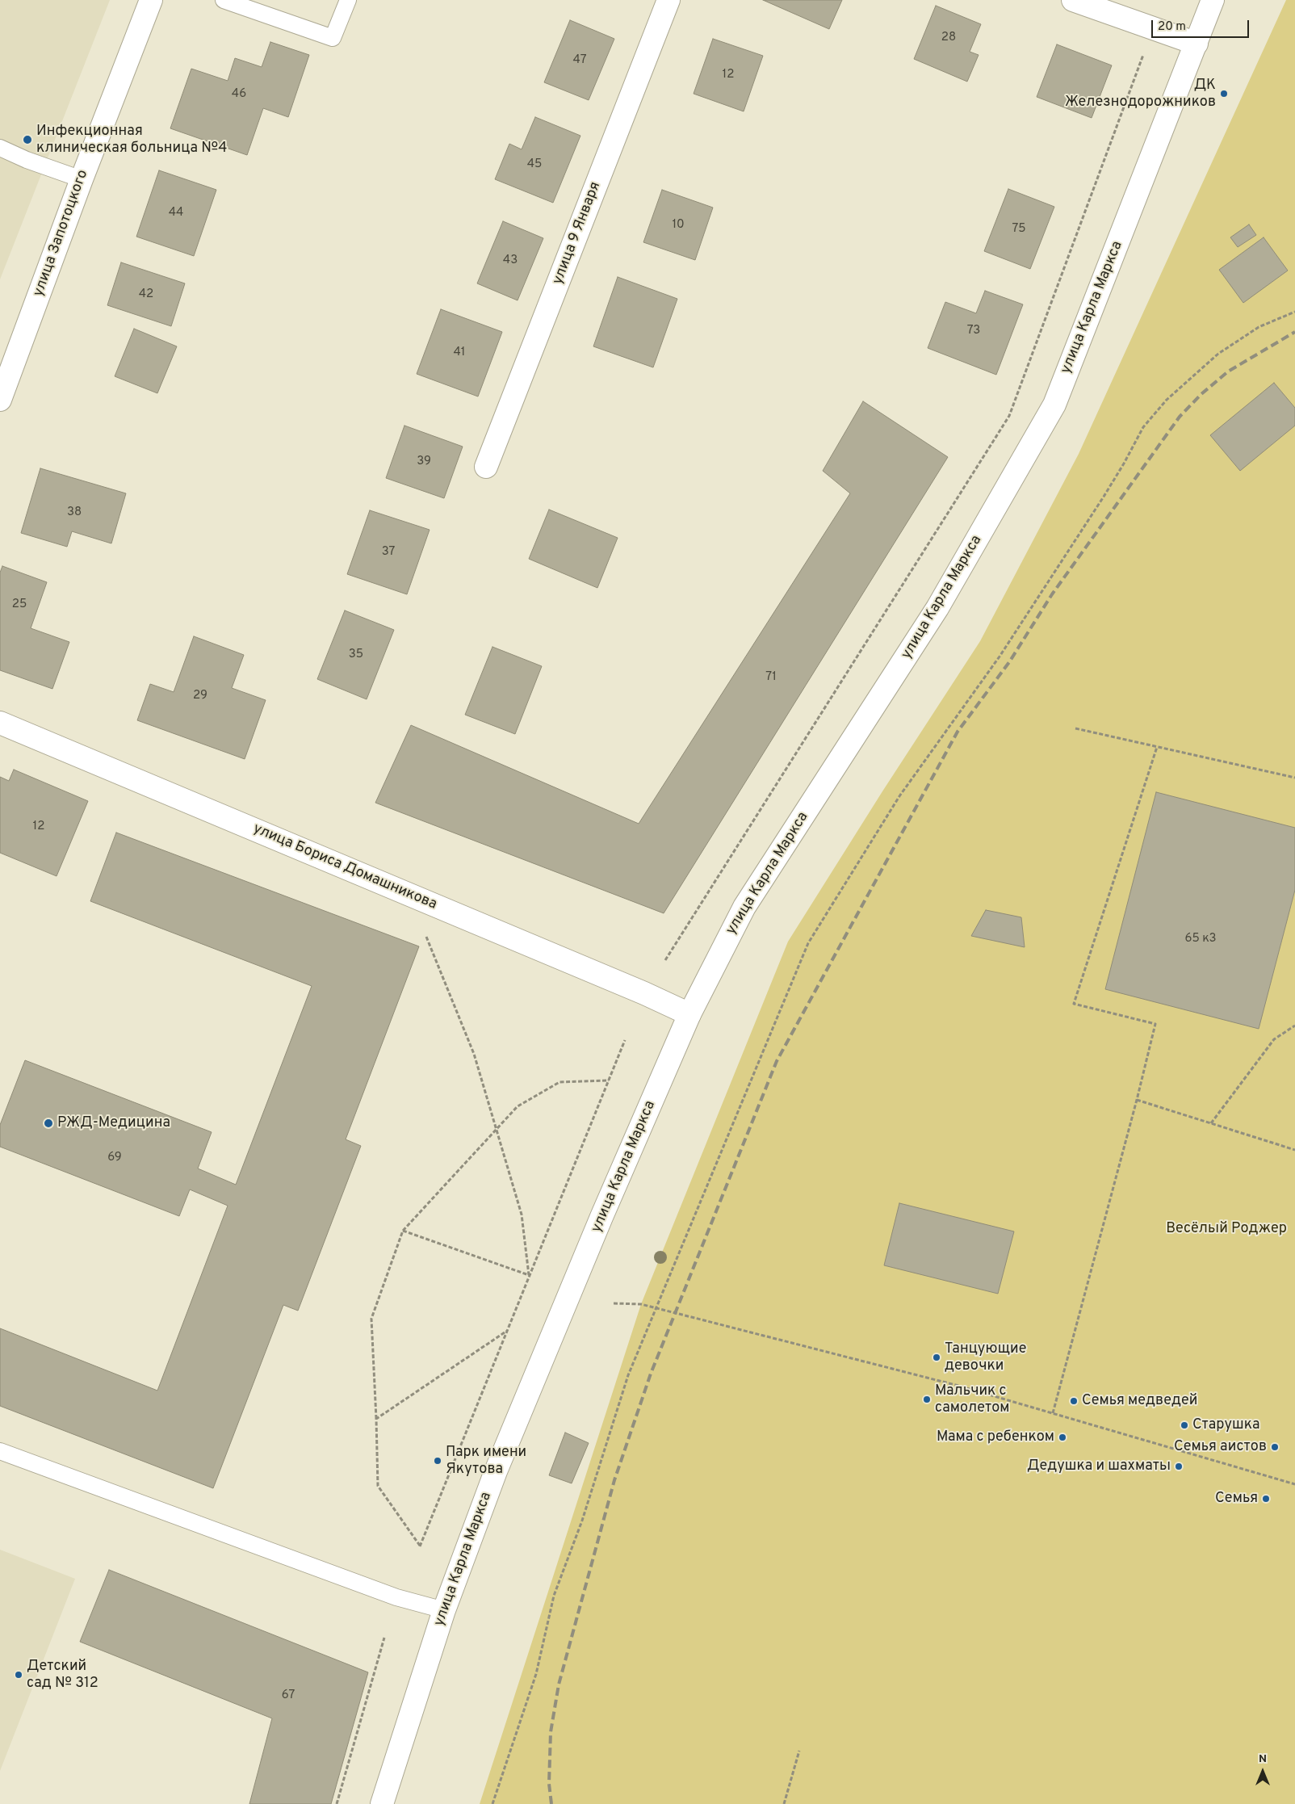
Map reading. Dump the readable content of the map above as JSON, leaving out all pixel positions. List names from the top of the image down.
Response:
{
  "streets": {
    "street": [
      "улица Запотоцкого",
      "улица 9 Января",
      "улица Карла Маркса",
      "улица Бориса Домашникова"
    ]
  },
  "crossings": [
    ["улица Карла Маркса", "улица Бориса Домашникова"]
  ],
  "parks": ["Весёлый Роджер"],
  "places": [
    "ДК Железнодорожников",
    "Инфекционная клиническая больница №4",
    "РЖД-Медицина",
    "Танцующие девочки",
    "Мальчик с самолетом",
    "Семья медведей",
    "Старушка",
    "Мама с ребенком",
    "Семья аистов",
    "Парк имени Якутова",
    "Дедушка и шахматы",
    "Семья",
    "Детский сад № 312"
  ],
  "house_numbers": [
    "28",
    "47",
    "12",
    "46",
    "45",
    "44",
    "10",
    "75",
    "43",
    "42",
    "73",
    "41",
    "39",
    "38",
    "37",
    "25",
    "35",
    "71",
    "29",
    "12",
    "65 к3",
    "69",
    "67"
  ],
  "scale_bar": "20 m",
  "north": "top"
}
